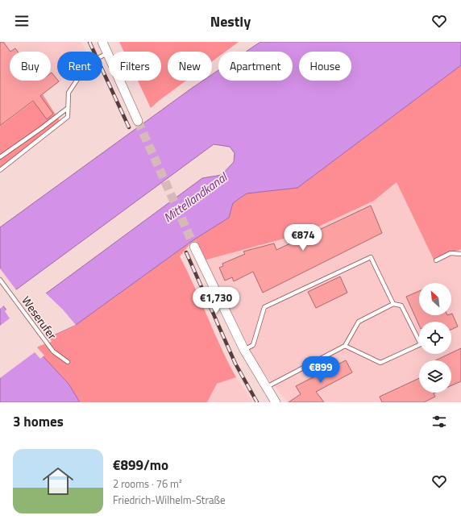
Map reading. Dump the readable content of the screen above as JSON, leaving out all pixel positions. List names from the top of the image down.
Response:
{
  "streets": {
    "lane": ["Weserufer"]
  },
  "water": ["Mittellandkanal"],
  "north": "top left",
  "page": {
    "header": "Nestly",
    "chip": [
      "Buy",
      "Rent",
      "Filters",
      "New",
      "Apartment",
      "House"
    ],
    "price": ["€874", "€1,730", "€899"],
    "heading": "3 homes",
    "list": [
      {
        "name": "€899/mo",
        "note": "2 rooms · 76 m² · Friedrich-Wilhelm-Straße"
      }
    ]
  }
}
